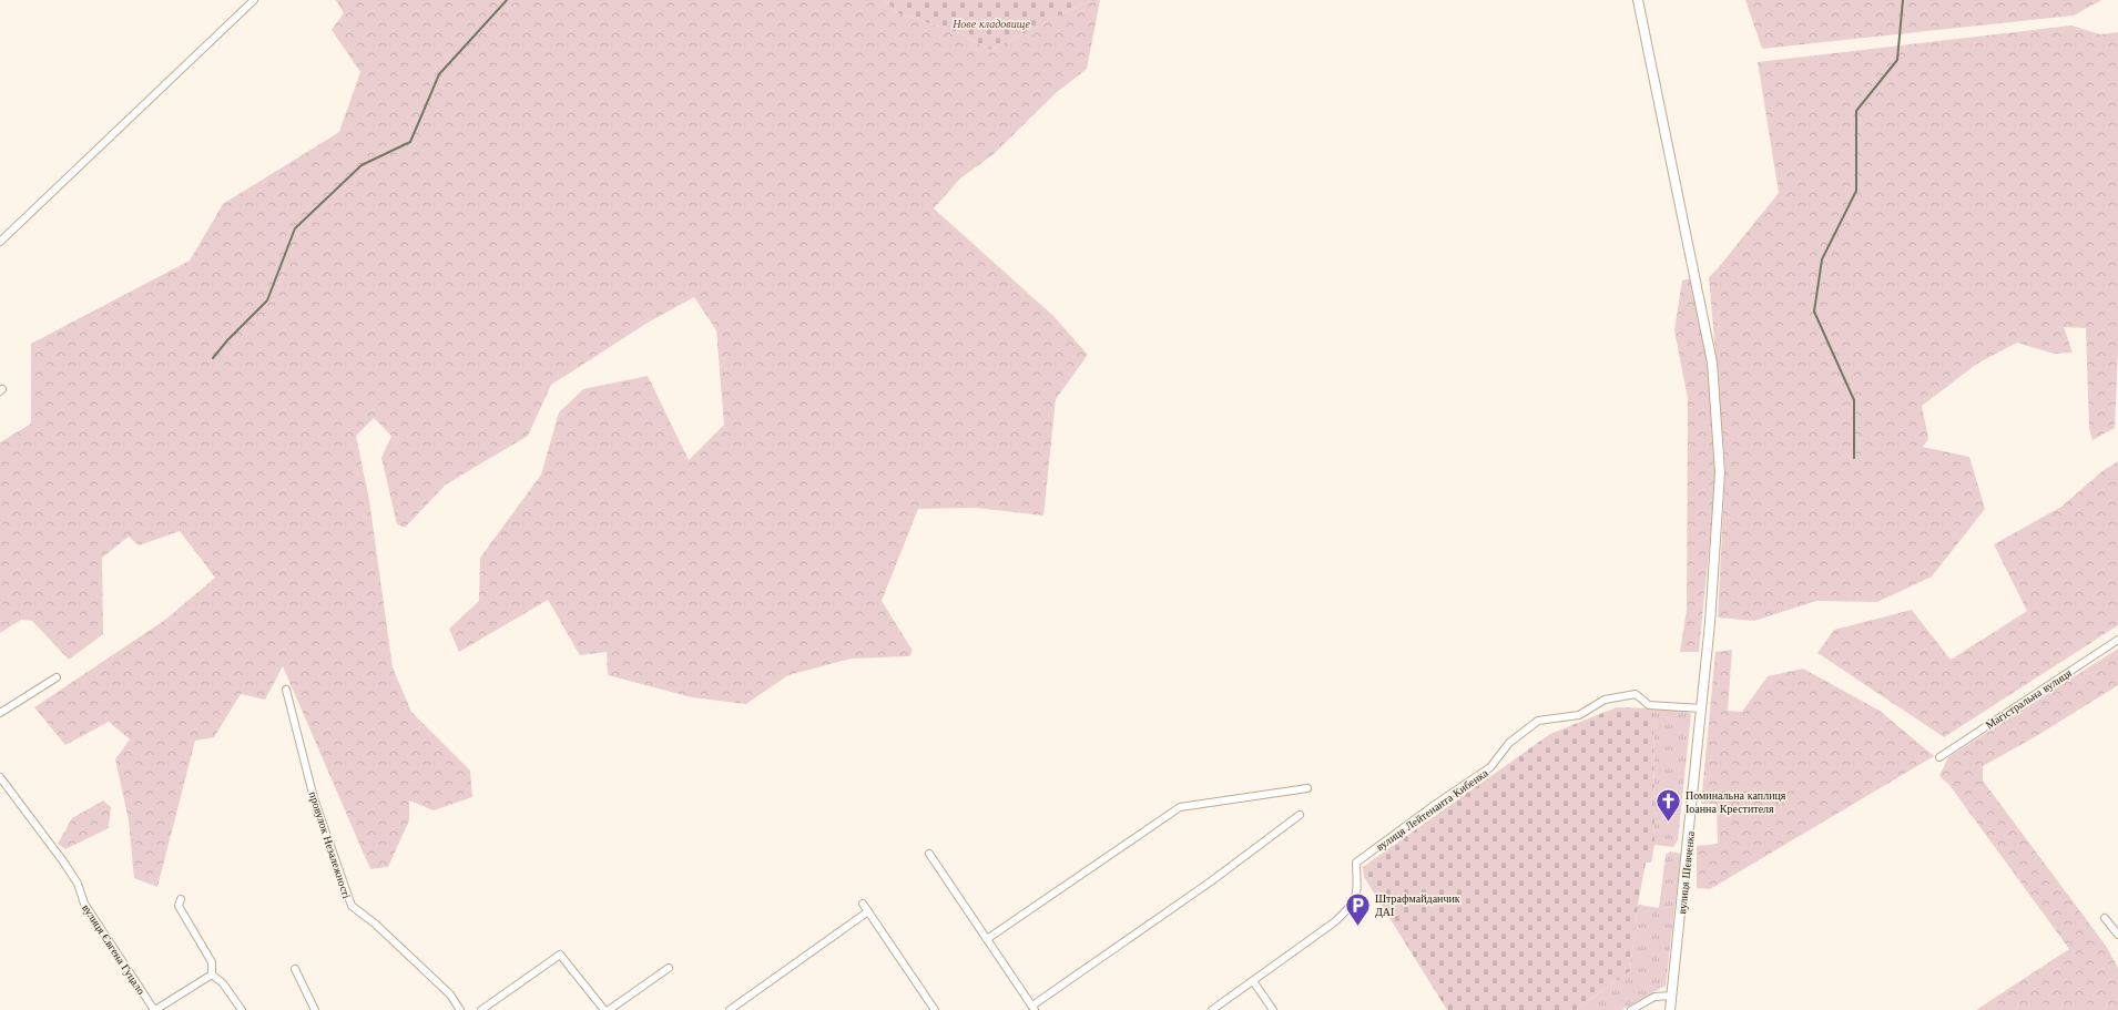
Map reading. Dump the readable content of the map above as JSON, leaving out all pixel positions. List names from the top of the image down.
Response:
{
  "streets": {
    "street": [
      "Магістральна вулиця",
      "вулиця Лейтенанта Кибенка",
      "провулок Незалежності",
      "вулиця Шевченка",
      "вулиця Євгена Гуцало"
    ]
  },
  "crossings": [
    ["вулиця Лейтенанта Кибенка", "вулиця Шевченка"]
  ],
  "parks": ["Нове кладовище"],
  "places": {
    "church": ["Поминальна каплиця Іоанна Крестителя"],
    "parking": ["Штрафмайданчик ДАІ"]
  }
}
